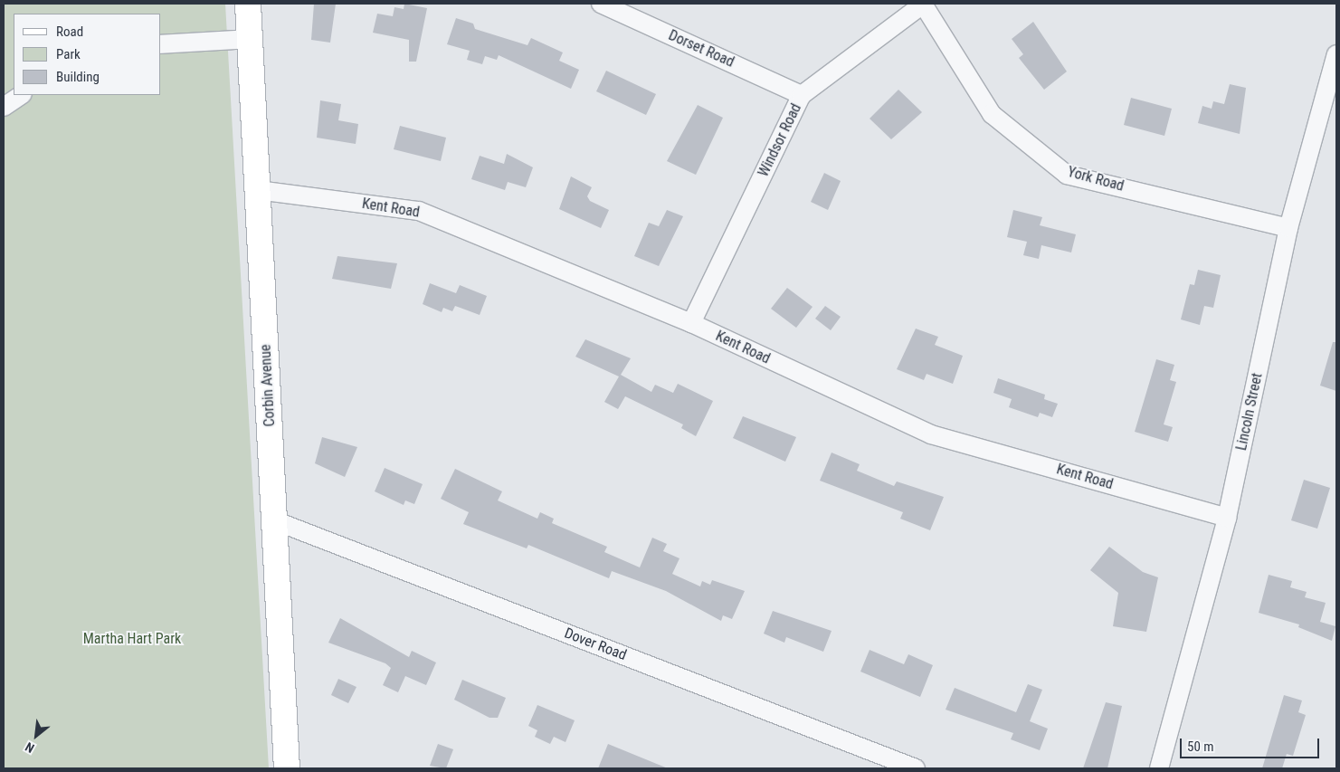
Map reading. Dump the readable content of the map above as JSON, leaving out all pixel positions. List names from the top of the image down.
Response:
{
  "streets": {
    "main road": ["Corbin Avenue"],
    "street": [
      "Dorset Road",
      "Windsor Road",
      "York Road",
      "Kent Road",
      "Lincoln Street",
      "Dover Road"
    ]
  },
  "crossings": [
    ["Dorset Road", "Windsor Road"],
    ["Windsor Road", "York Road"],
    ["Windsor Road", "Kent Road"],
    ["York Road", "Lincoln Street"],
    ["Kent Road", "Corbin Avenue"],
    ["Kent Road", "Lincoln Street"],
    ["Corbin Avenue", "Dover Road"]
  ],
  "parks": ["Martha Hart Park"],
  "legend": ["Road", "Park", "Building"],
  "scale_bar": "50 m",
  "north": "bottom left"
}
